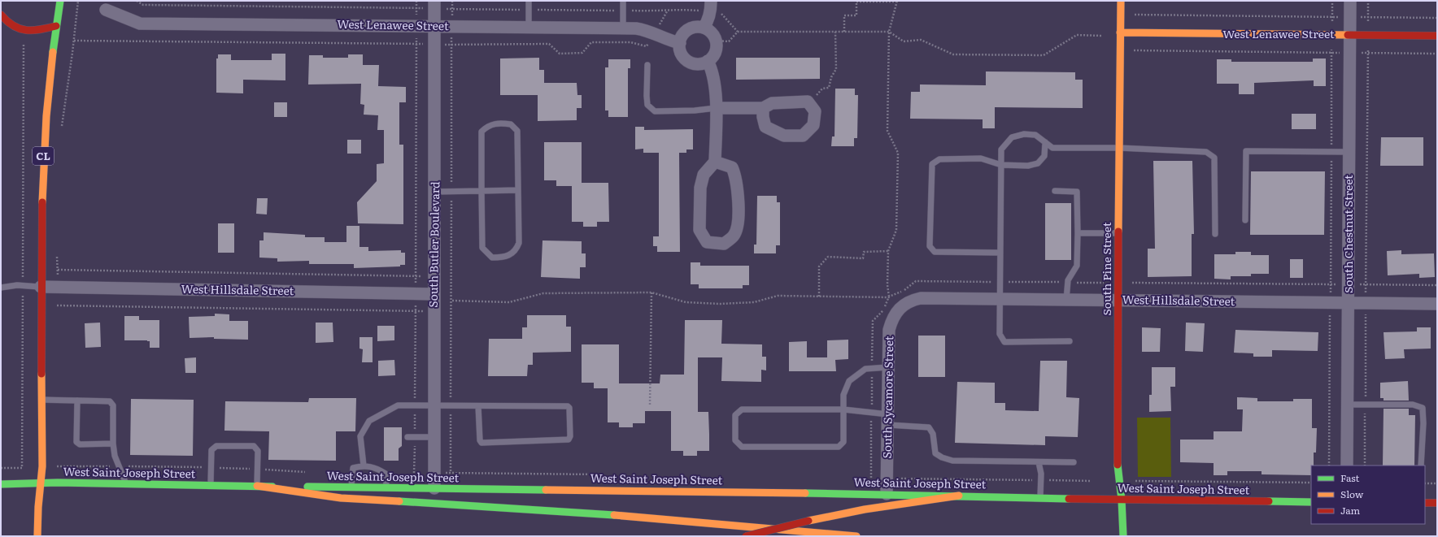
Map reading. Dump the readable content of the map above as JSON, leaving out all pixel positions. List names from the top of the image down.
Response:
{
  "streets": {
    "main road": [
      "West Lenawee Street",
      "CL",
      "South Pine Street",
      "West Saint Joseph Street"
    ],
    "street": [
      "South Chestnut Street",
      "South Butler Boulevard",
      "West Hillsdale Street",
      "South Sycamore Street"
    ]
  },
  "crossings": [
    ["West Lenawee Street", "South Chestnut Street"],
    ["West Lenawee Street", "South Butler Boulevard"],
    ["West Lenawee Street", "South Pine Street"],
    ["CL", "West Hillsdale Street"],
    ["CL", "West Saint Joseph Street"],
    ["South Chestnut Street", "West Hillsdale Street"],
    ["South Butler Boulevard", "West Hillsdale Street"],
    ["South Butler Boulevard", "West Saint Joseph Street"],
    ["South Pine Street", "West Hillsdale Street"],
    ["South Pine Street", "West Saint Joseph Street"],
    ["West Hillsdale Street", "South Sycamore Street"],
    ["South Sycamore Street", "West Saint Joseph Street"]
  ],
  "legend": ["Fast", "Slow", "Jam"]
}
